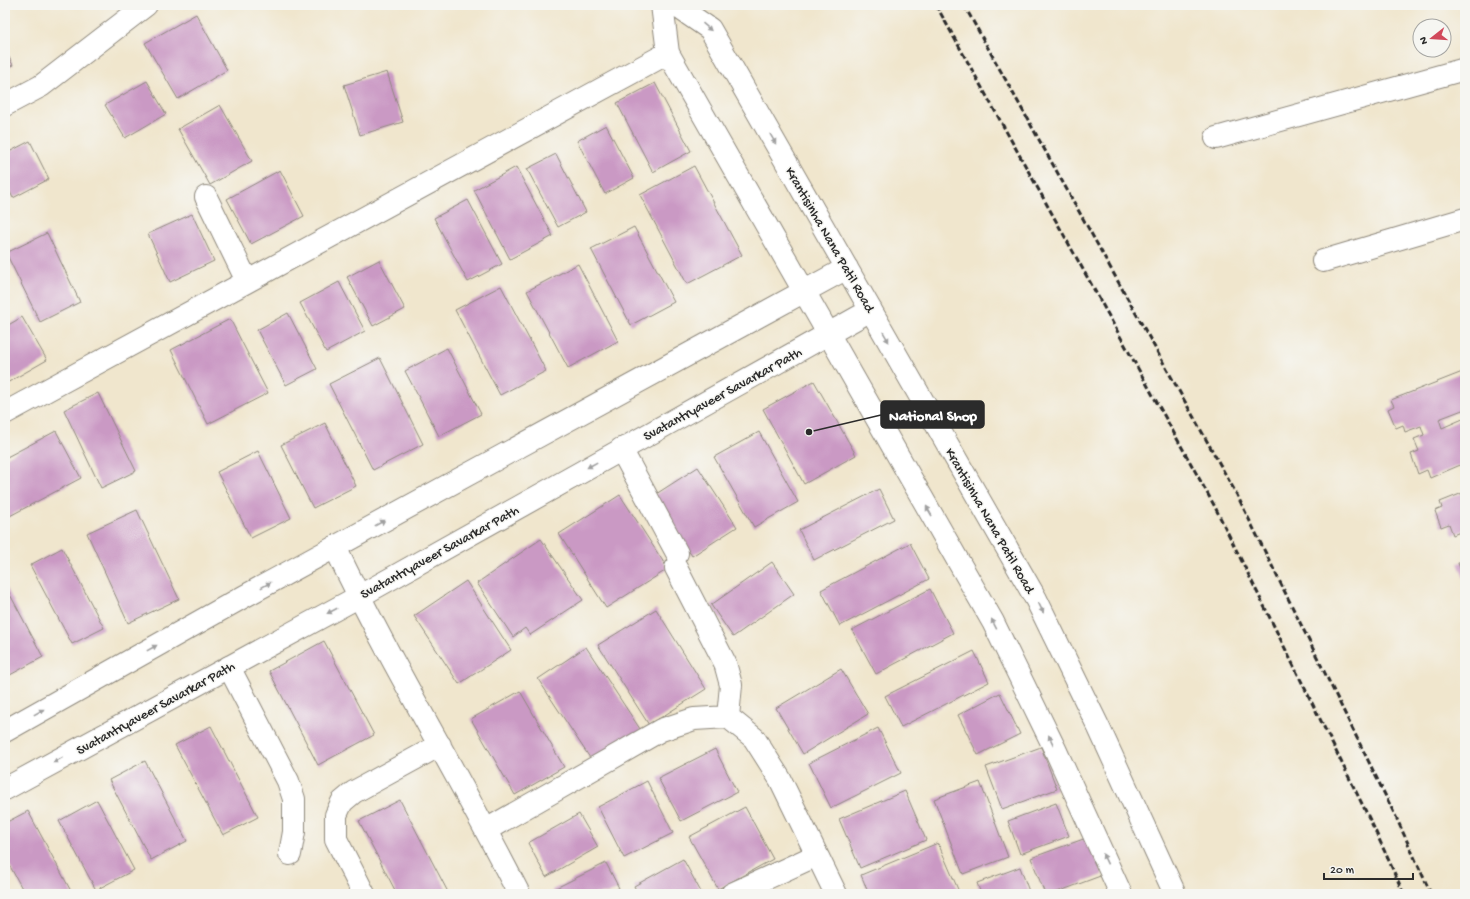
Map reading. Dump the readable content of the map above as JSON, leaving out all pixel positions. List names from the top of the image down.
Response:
{
  "streets": {
    "main road": ["Krantisinha Nana Patil Road", "Svatantryaveer Savarkar Path"]
  },
  "crossings": [
    ["Krantisinha Nana Patil Road", "Svatantryaveer Savarkar Path"]
  ],
  "places": ["National Shop"],
  "scale_bar": "20 m",
  "north": "left"
}
